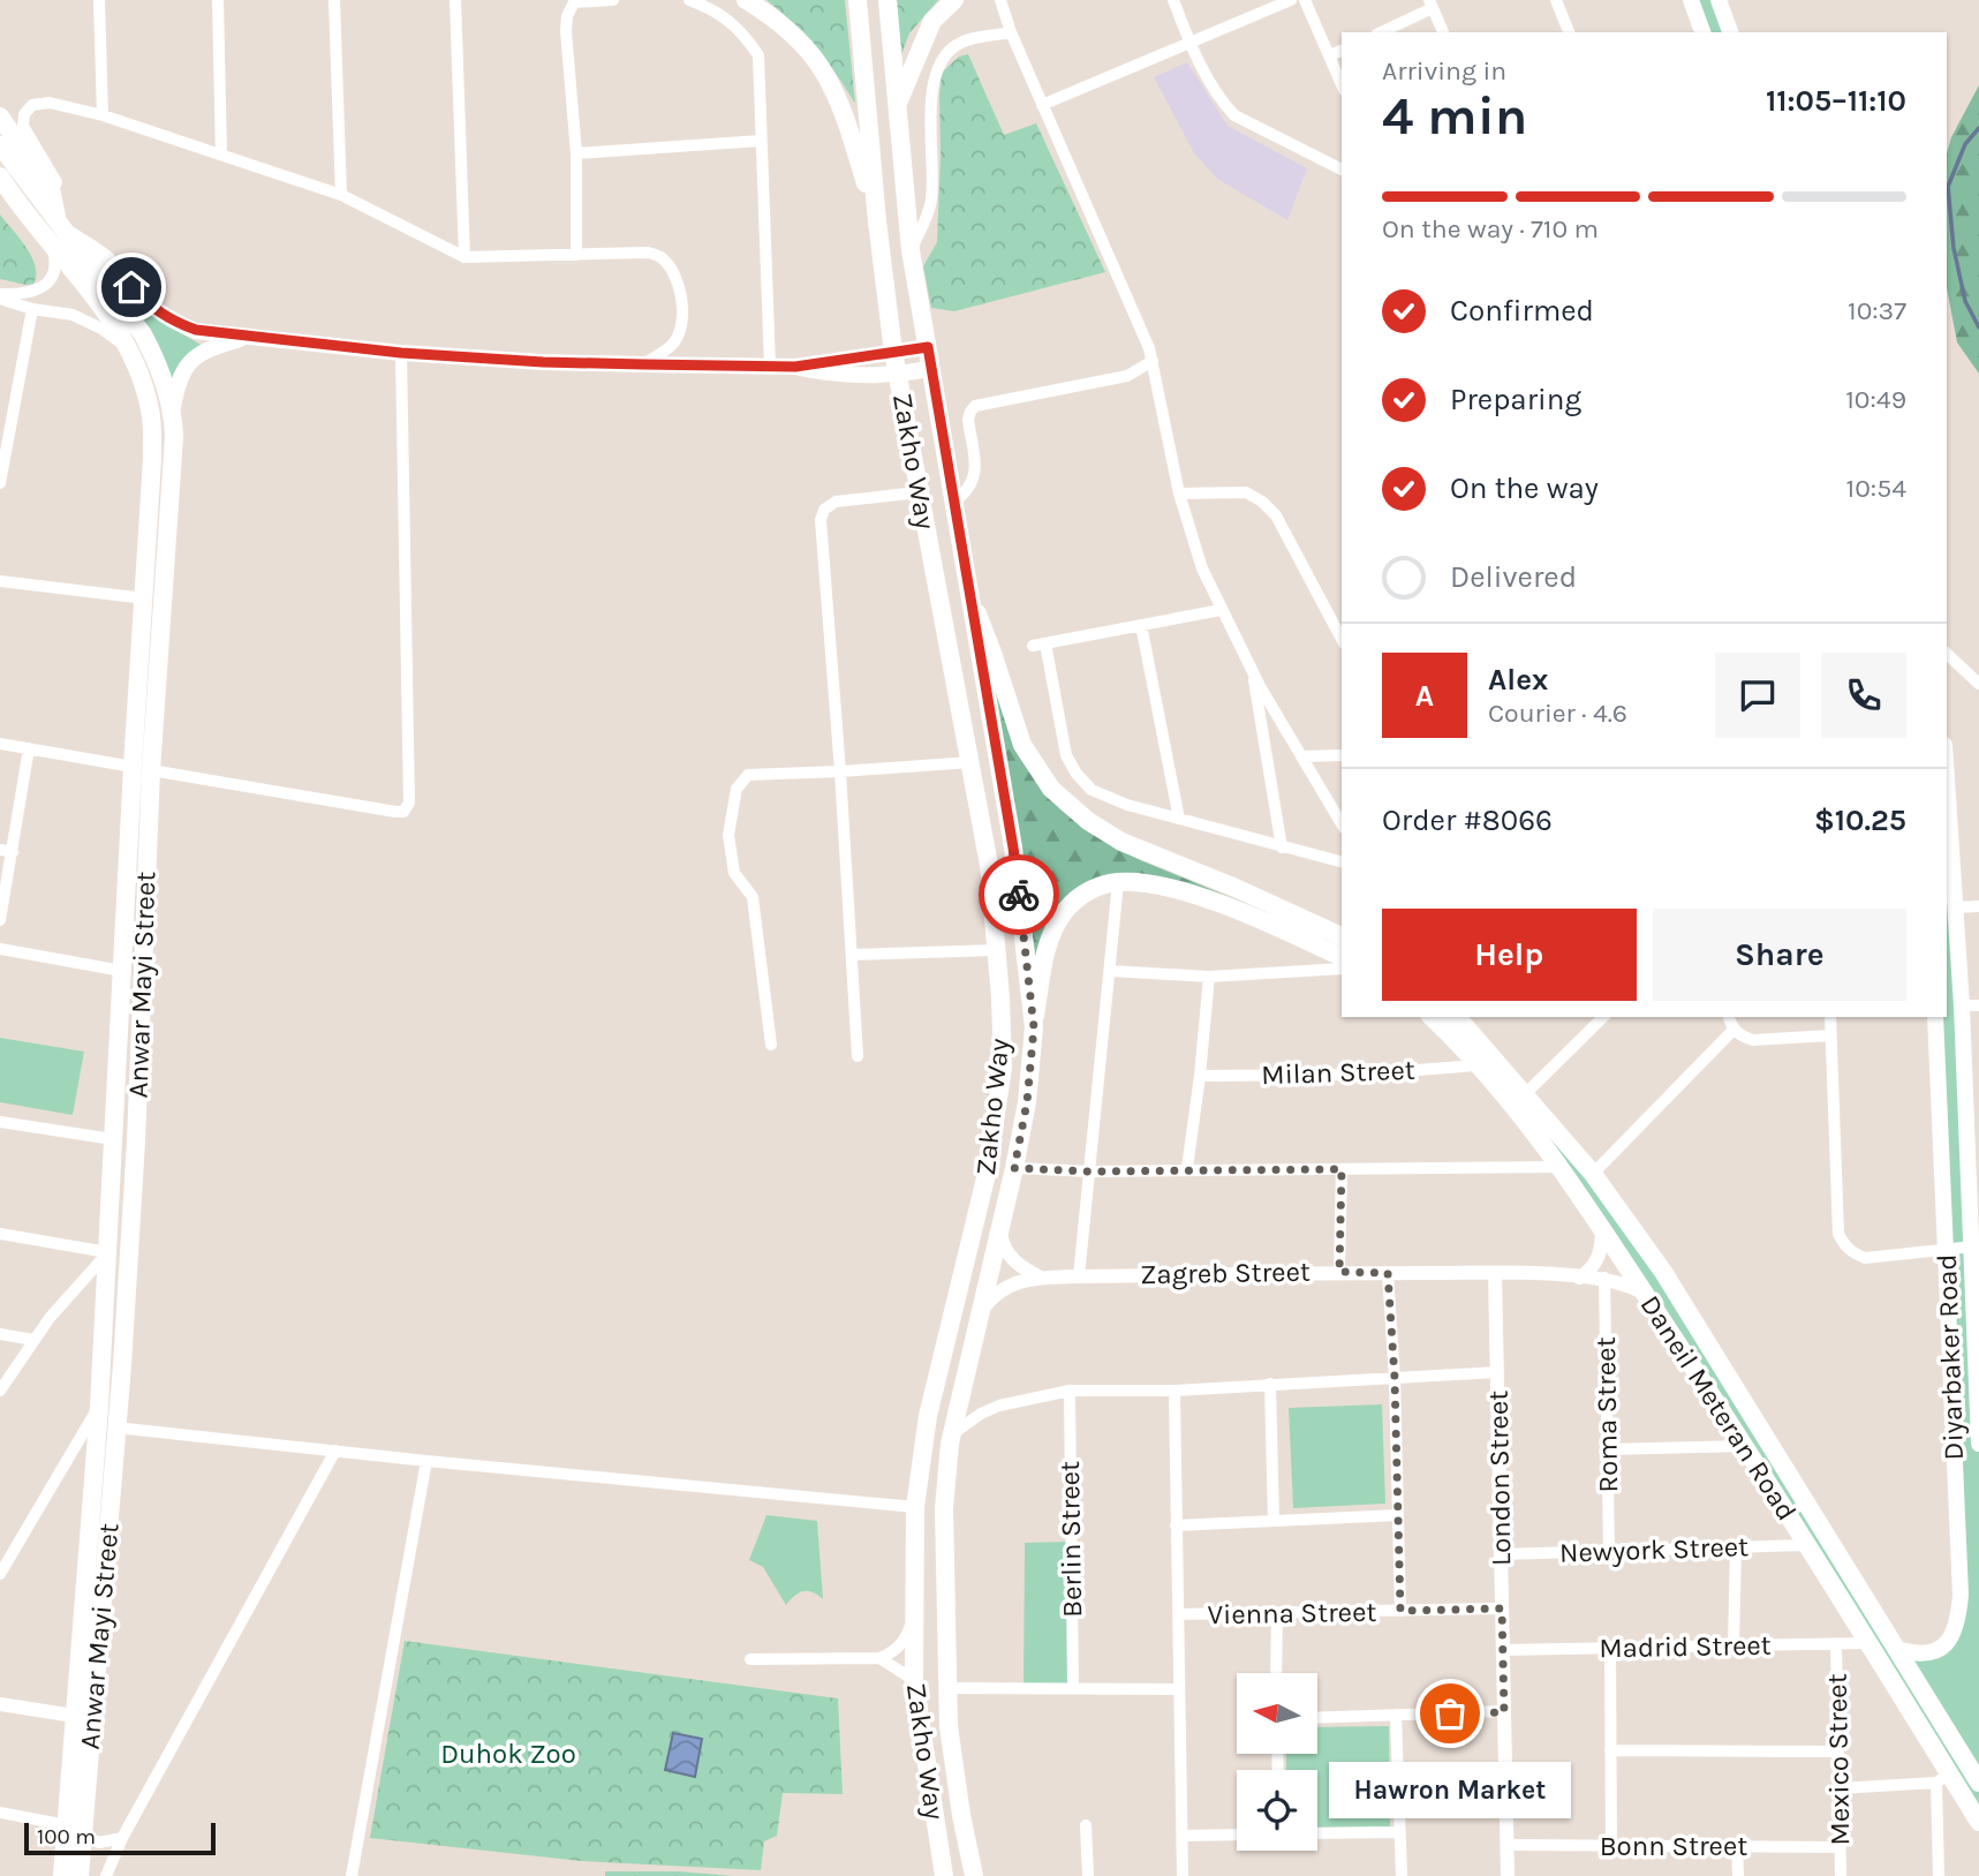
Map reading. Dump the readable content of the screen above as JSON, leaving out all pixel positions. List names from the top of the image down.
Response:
{
  "streets": {
    "main road": [
      "Zakho Way",
      "Anwar Mayi Street",
      "Diyarbaker Road",
      "Daneil Meteran Road"
    ],
    "street": [
      "Milan Street",
      "Zagreb Street",
      "Roma Street",
      "London Street",
      "Berlin Street",
      "Newyork Street",
      "Vienna Street",
      "Madrid Street",
      "Mexico Street",
      "Bonn Street"
    ]
  },
  "crossings": [
    ["Zakho Way", "Zagreb Street"],
    ["Milan Street", "Daneil Meteran Road"],
    ["Zagreb Street", "Roma Street"],
    ["Zagreb Street", "London Street"],
    ["Diyarbaker Road", "Daneil Meteran Road"],
    ["Daneil Meteran Road", "Newyork Street"],
    ["Daneil Meteran Road", "Madrid Street"],
    ["Roma Street", "Newyork Street"],
    ["London Street", "Newyork Street"],
    ["London Street", "Vienna Street"],
    ["London Street", "Madrid Street"],
    ["London Street", "Bonn Street"],
    ["Madrid Street", "Mexico Street"],
    ["Mexico Street", "Bonn Street"]
  ],
  "parks": ["Duhok Zoo"],
  "places": ["Hawron Market"],
  "scale_bar": "100 m",
  "north": "left",
  "page": {
    "heading": ["4 min", "Arriving in", "11:05–11:10"],
    "panel": [
      "Alex",
      "Courier · 4.6",
      "Order #8066",
      "$10.25"
    ],
    "bar": "On the way · 710 m",
    "list": [
      ["Confirmed", "10:37"],
      ["Preparing", "10:49"],
      ["On the way", "10:54"],
      "Delivered"
    ],
    "round": "A",
    "buttons": ["Help", "Share"],
    "bubble": "Hawron Market",
    "scale": "100 m"
  }
}
